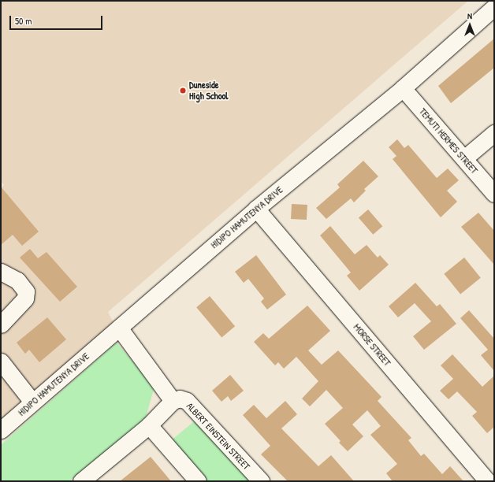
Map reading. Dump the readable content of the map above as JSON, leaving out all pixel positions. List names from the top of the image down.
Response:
{
  "streets": {
    "street": [
      "TEMUTI HERMES STREET",
      "HIDIPO HAMUTENYA DRIVE",
      "MORSE STREET",
      "ALBERT EINSTEIN STREET"
    ]
  },
  "crossings": [
    ["TEMUTI HERMES STREET", "HIDIPO HAMUTENYA DRIVE"],
    ["HIDIPO HAMUTENYA DRIVE", "MORSE STREET"],
    ["HIDIPO HAMUTENYA DRIVE", "ALBERT EINSTEIN STREET"]
  ],
  "places": ["Duneside High School"],
  "scale_bar": "50 m",
  "north": "top"
}
